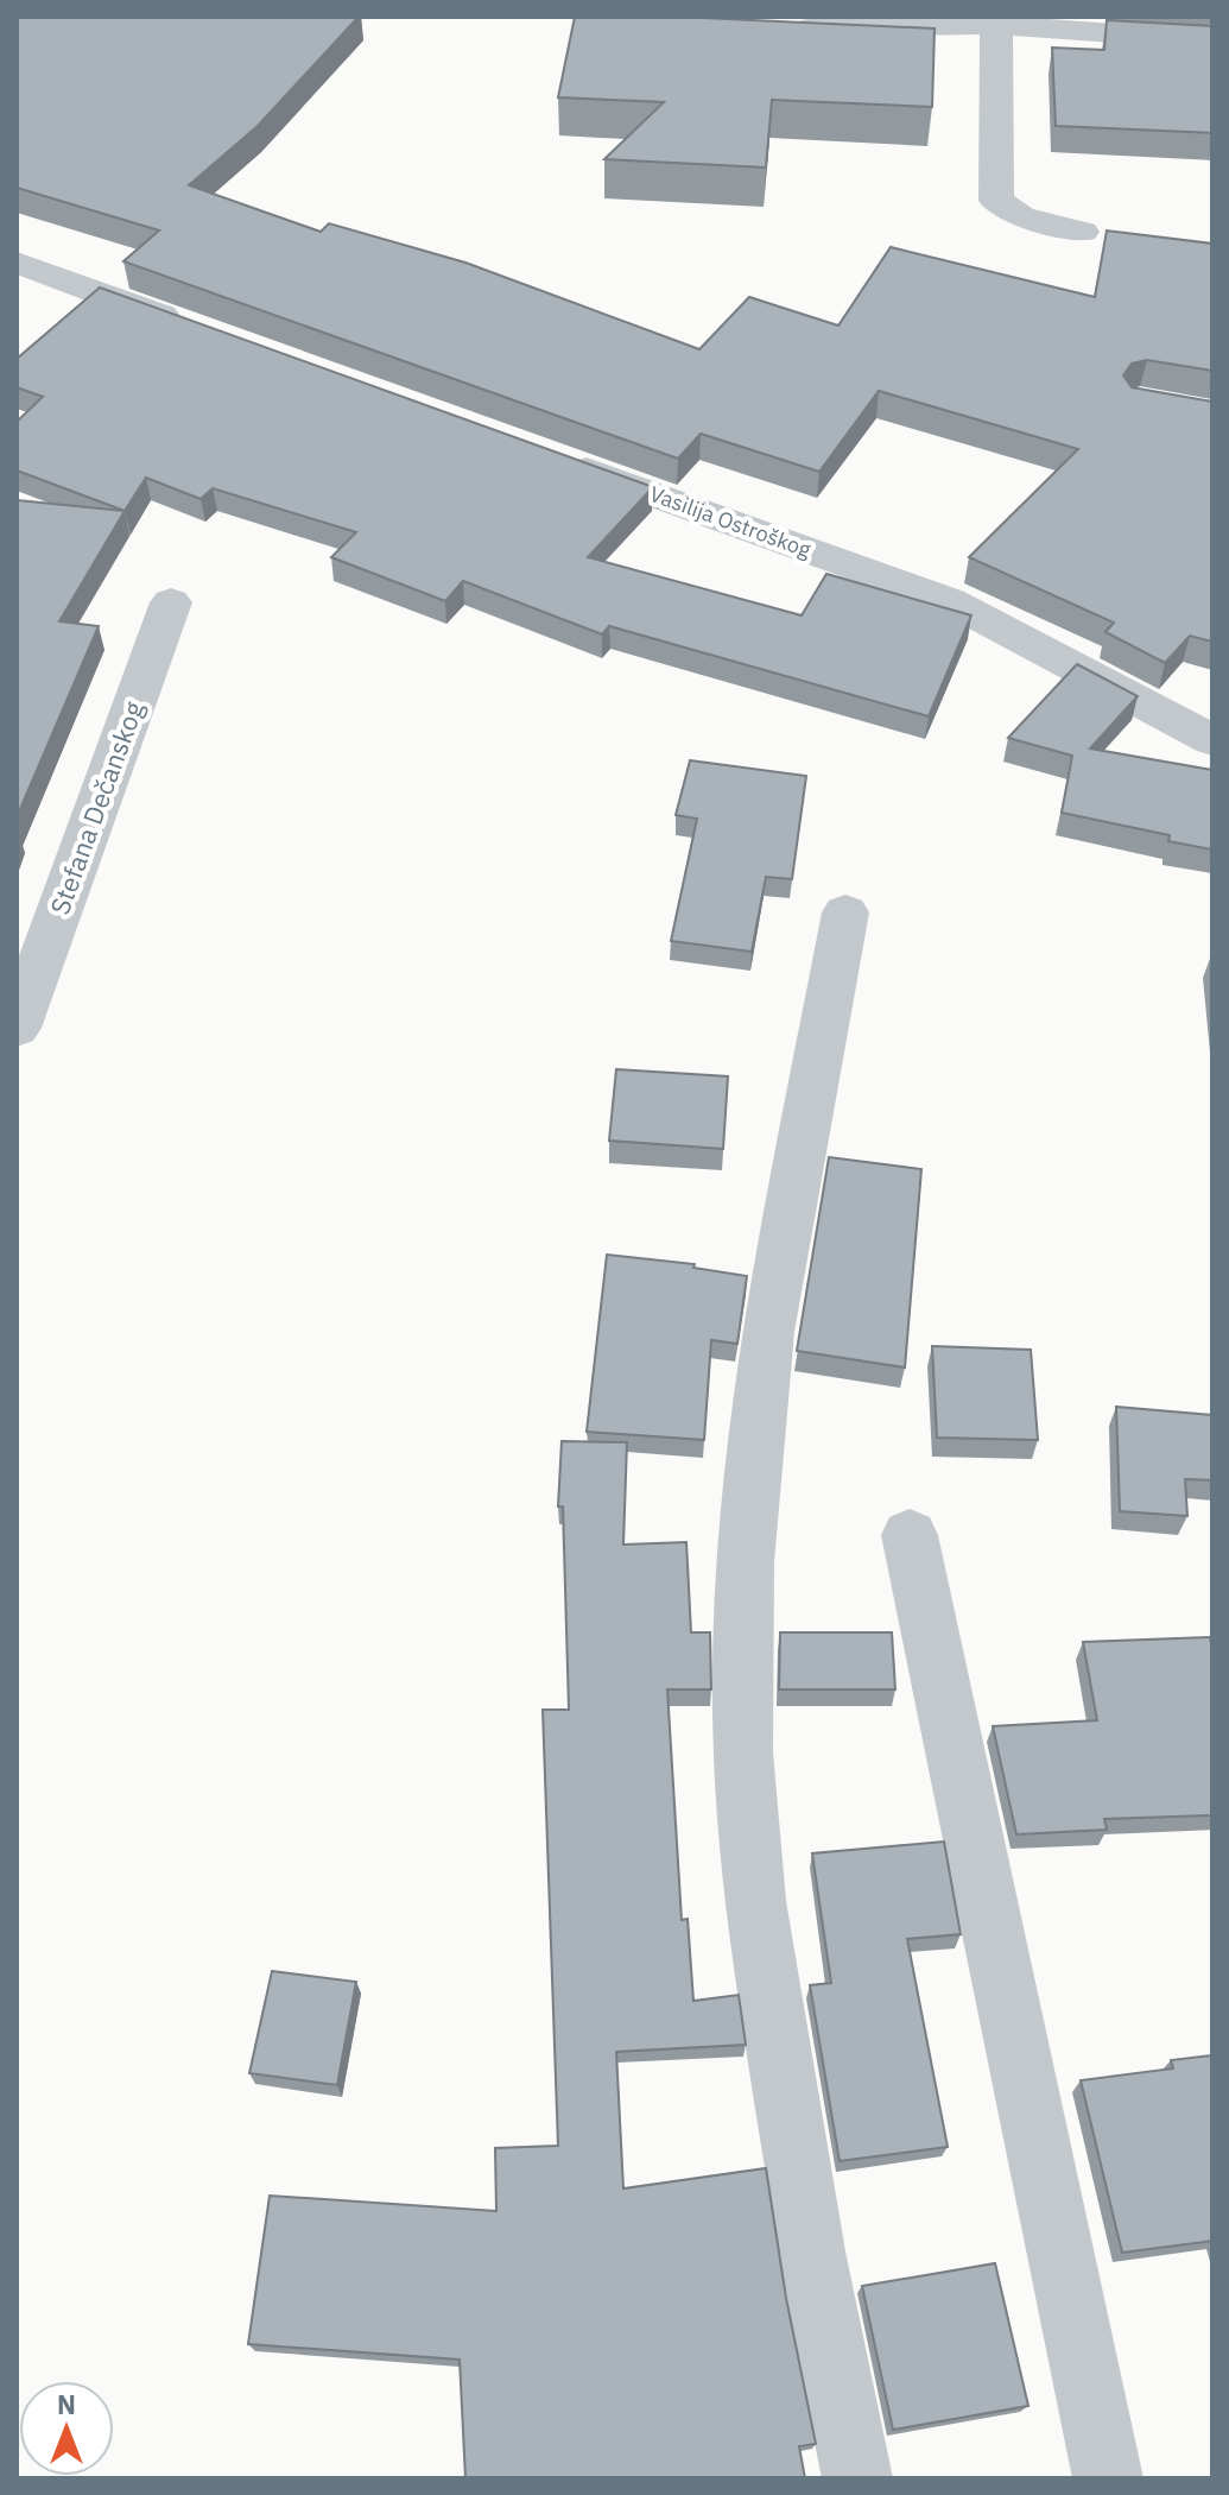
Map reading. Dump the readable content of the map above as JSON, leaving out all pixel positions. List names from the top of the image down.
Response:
{
  "streets": {
    "street": ["Vasilija Ostroškog", "Stefana Dečanskog"]
  },
  "north": "top"
}
